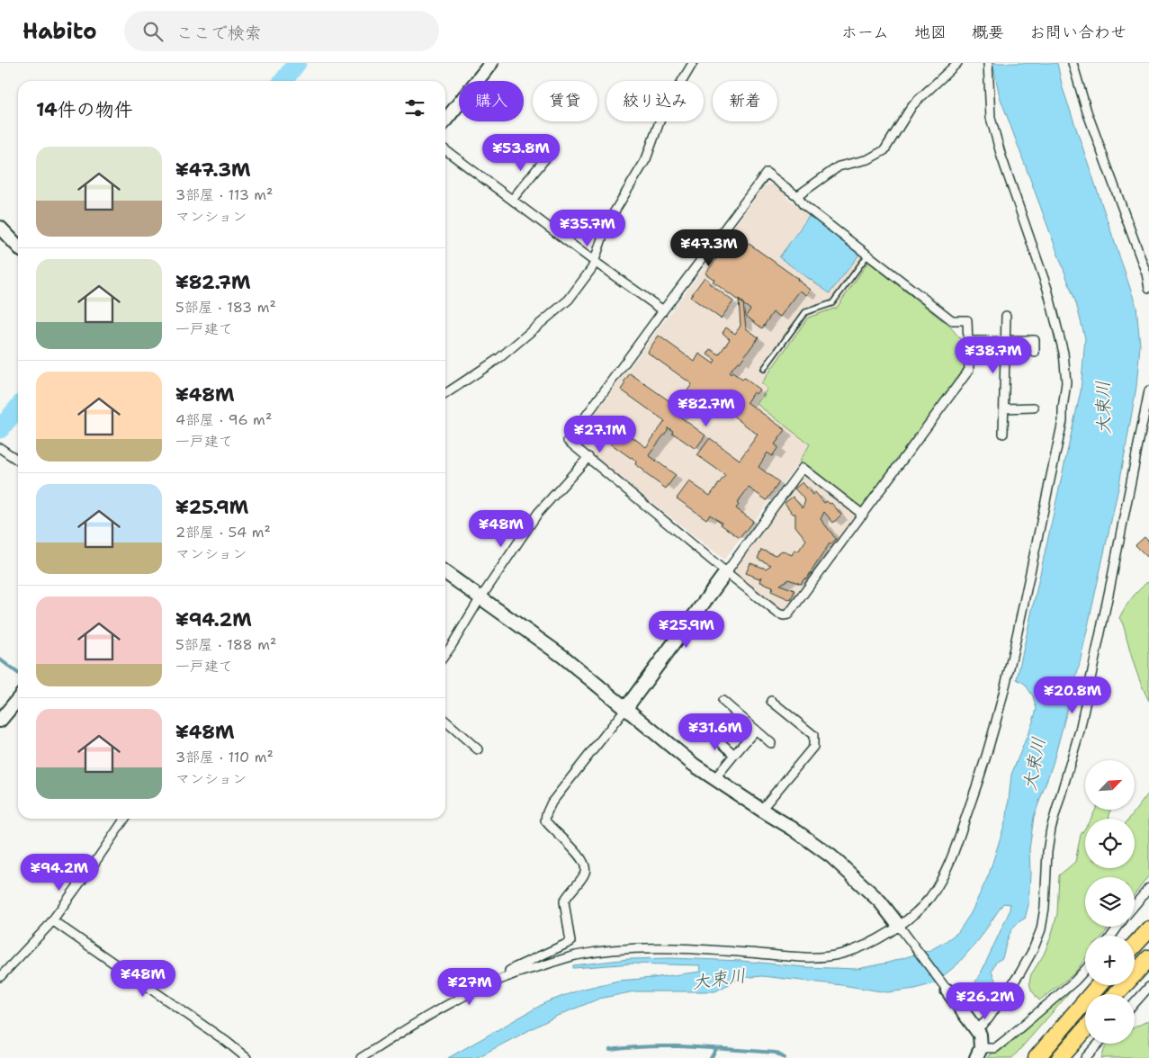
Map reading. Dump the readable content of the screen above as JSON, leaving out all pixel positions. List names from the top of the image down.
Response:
{
  "water": ["大束川"],
  "north": "top right",
  "page": {
    "header": "Habito",
    "search": "ここで検索",
    "nav": [
      "ホーム",
      "地図",
      "概要",
      "お問い合わせ"
    ],
    "chip": [
      "購入",
      "賃貸",
      "絞り込み",
      "新着"
    ],
    "heading": "14件の物件",
    "price": [
      "¥53.8M",
      "¥35.7M",
      "¥47.3M",
      "¥38.7M",
      "¥82.7M",
      "¥27.1M",
      "¥48M",
      "¥25.9M",
      "¥20.8M",
      "¥31.6M",
      "¥94.2M",
      "¥48M",
      "¥27M",
      "¥26.2M"
    ],
    "list": [
      {
        "name": "¥47.3M",
        "note": "3部屋 · 113 m² · マンション"
      },
      {
        "name": "¥82.7M",
        "note": "5部屋 · 183 m² · 一戸建て"
      },
      {
        "name": "¥48M",
        "note": "4部屋 · 96 m² · 一戸建て"
      },
      {
        "name": "¥25.9M",
        "note": "2部屋 · 54 m² · マンション"
      },
      {
        "name": "¥94.2M",
        "note": "5部屋 · 188 m² · 一戸建て"
      },
      {
        "name": "¥48M",
        "note": "3部屋 · 110 m² · マンション"
      }
    ],
    "map_buttons": ["+", "−"]
  }
}
